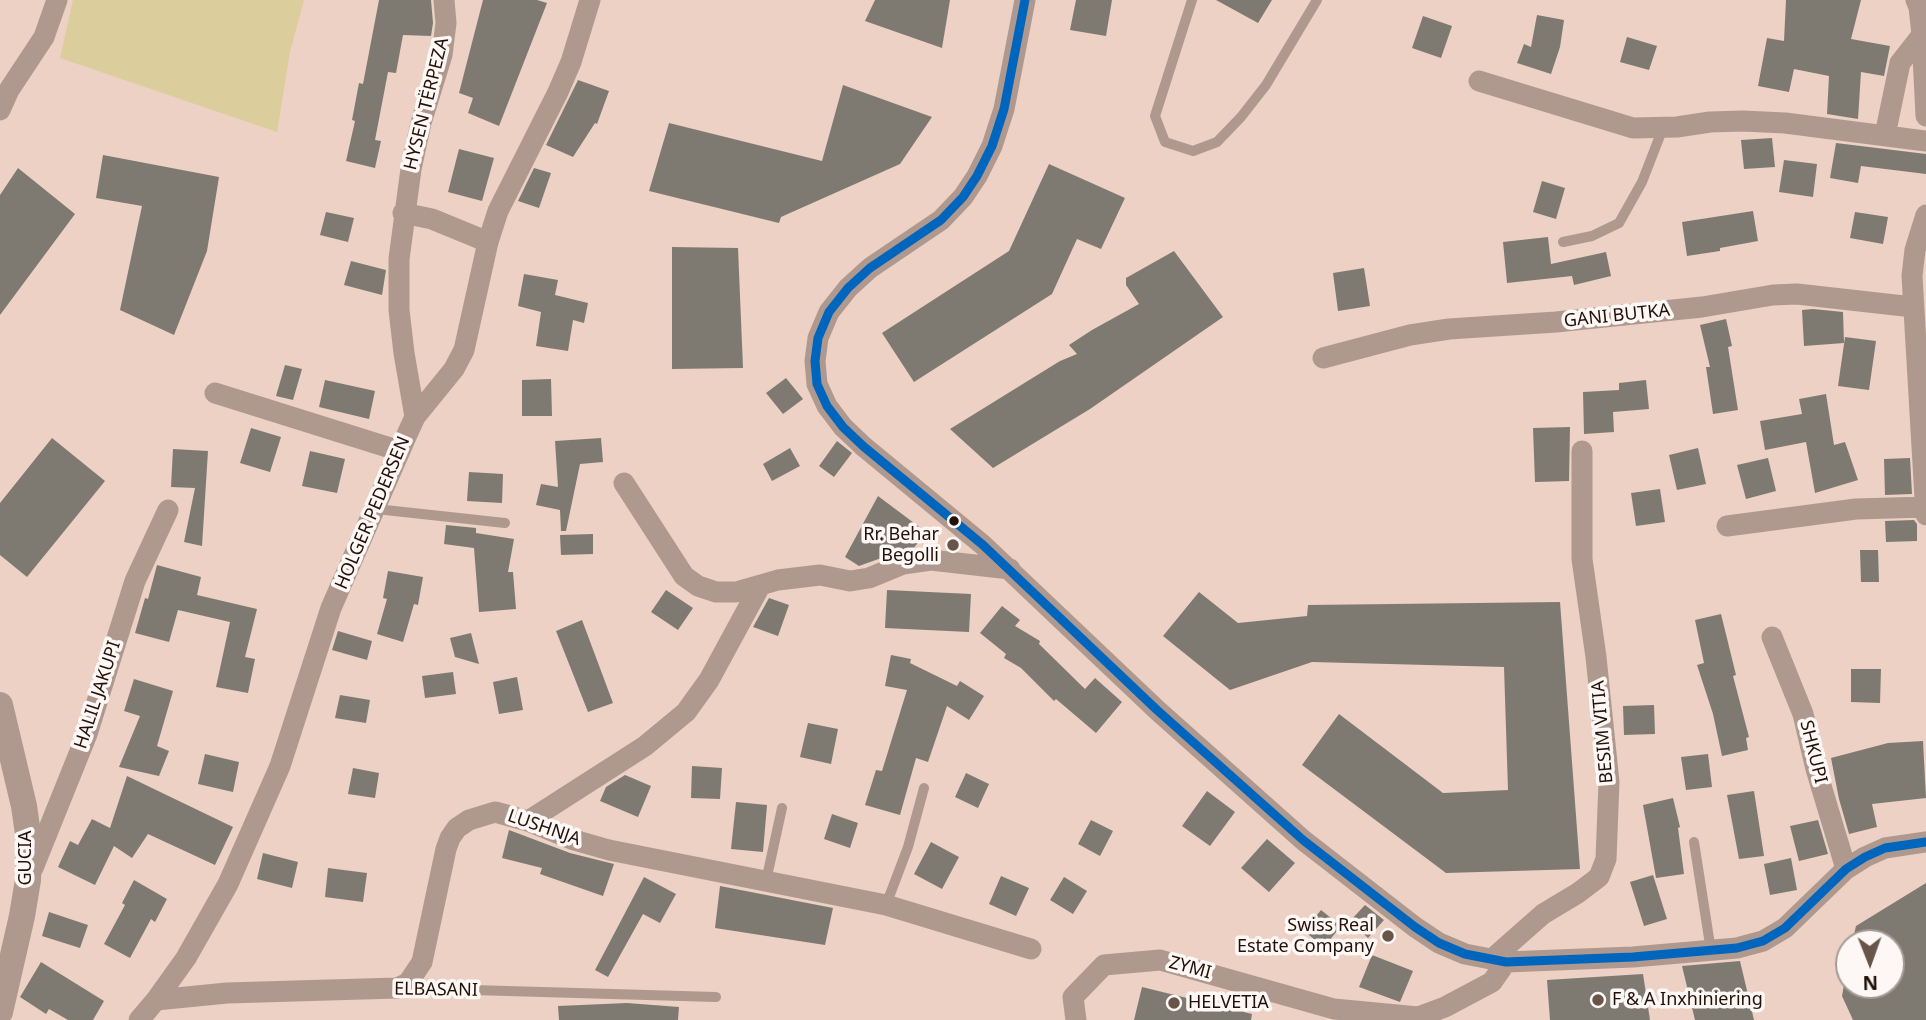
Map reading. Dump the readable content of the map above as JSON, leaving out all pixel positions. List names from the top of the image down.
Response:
{
  "streets": {
    "street": [
      "HYSEN TËRPEZA",
      "GANI BUTKA",
      "HOLGER PEDERSEN",
      "HALIL JAKUPI",
      "BESIM VITIA",
      "SHKUPI",
      "LUSHNJA",
      "GUCIA",
      "ZYMI",
      "ELBASANI"
    ]
  },
  "crossings": [
    ["HYSEN TËRPEZA", "HOLGER PEDERSEN"],
    ["HOLGER PEDERSEN", "ELBASANI"],
    ["HALIL JAKUPI", "GUCIA"],
    ["BESIM VITIA", "ZYMI"],
    ["LUSHNJA", "ELBASANI"]
  ],
  "places": [
    "Rr. Behar Begolli",
    "Swiss Real Estate Company",
    "F & A Inxhiniering",
    "HELVETIA"
  ],
  "north": "bottom"
}
